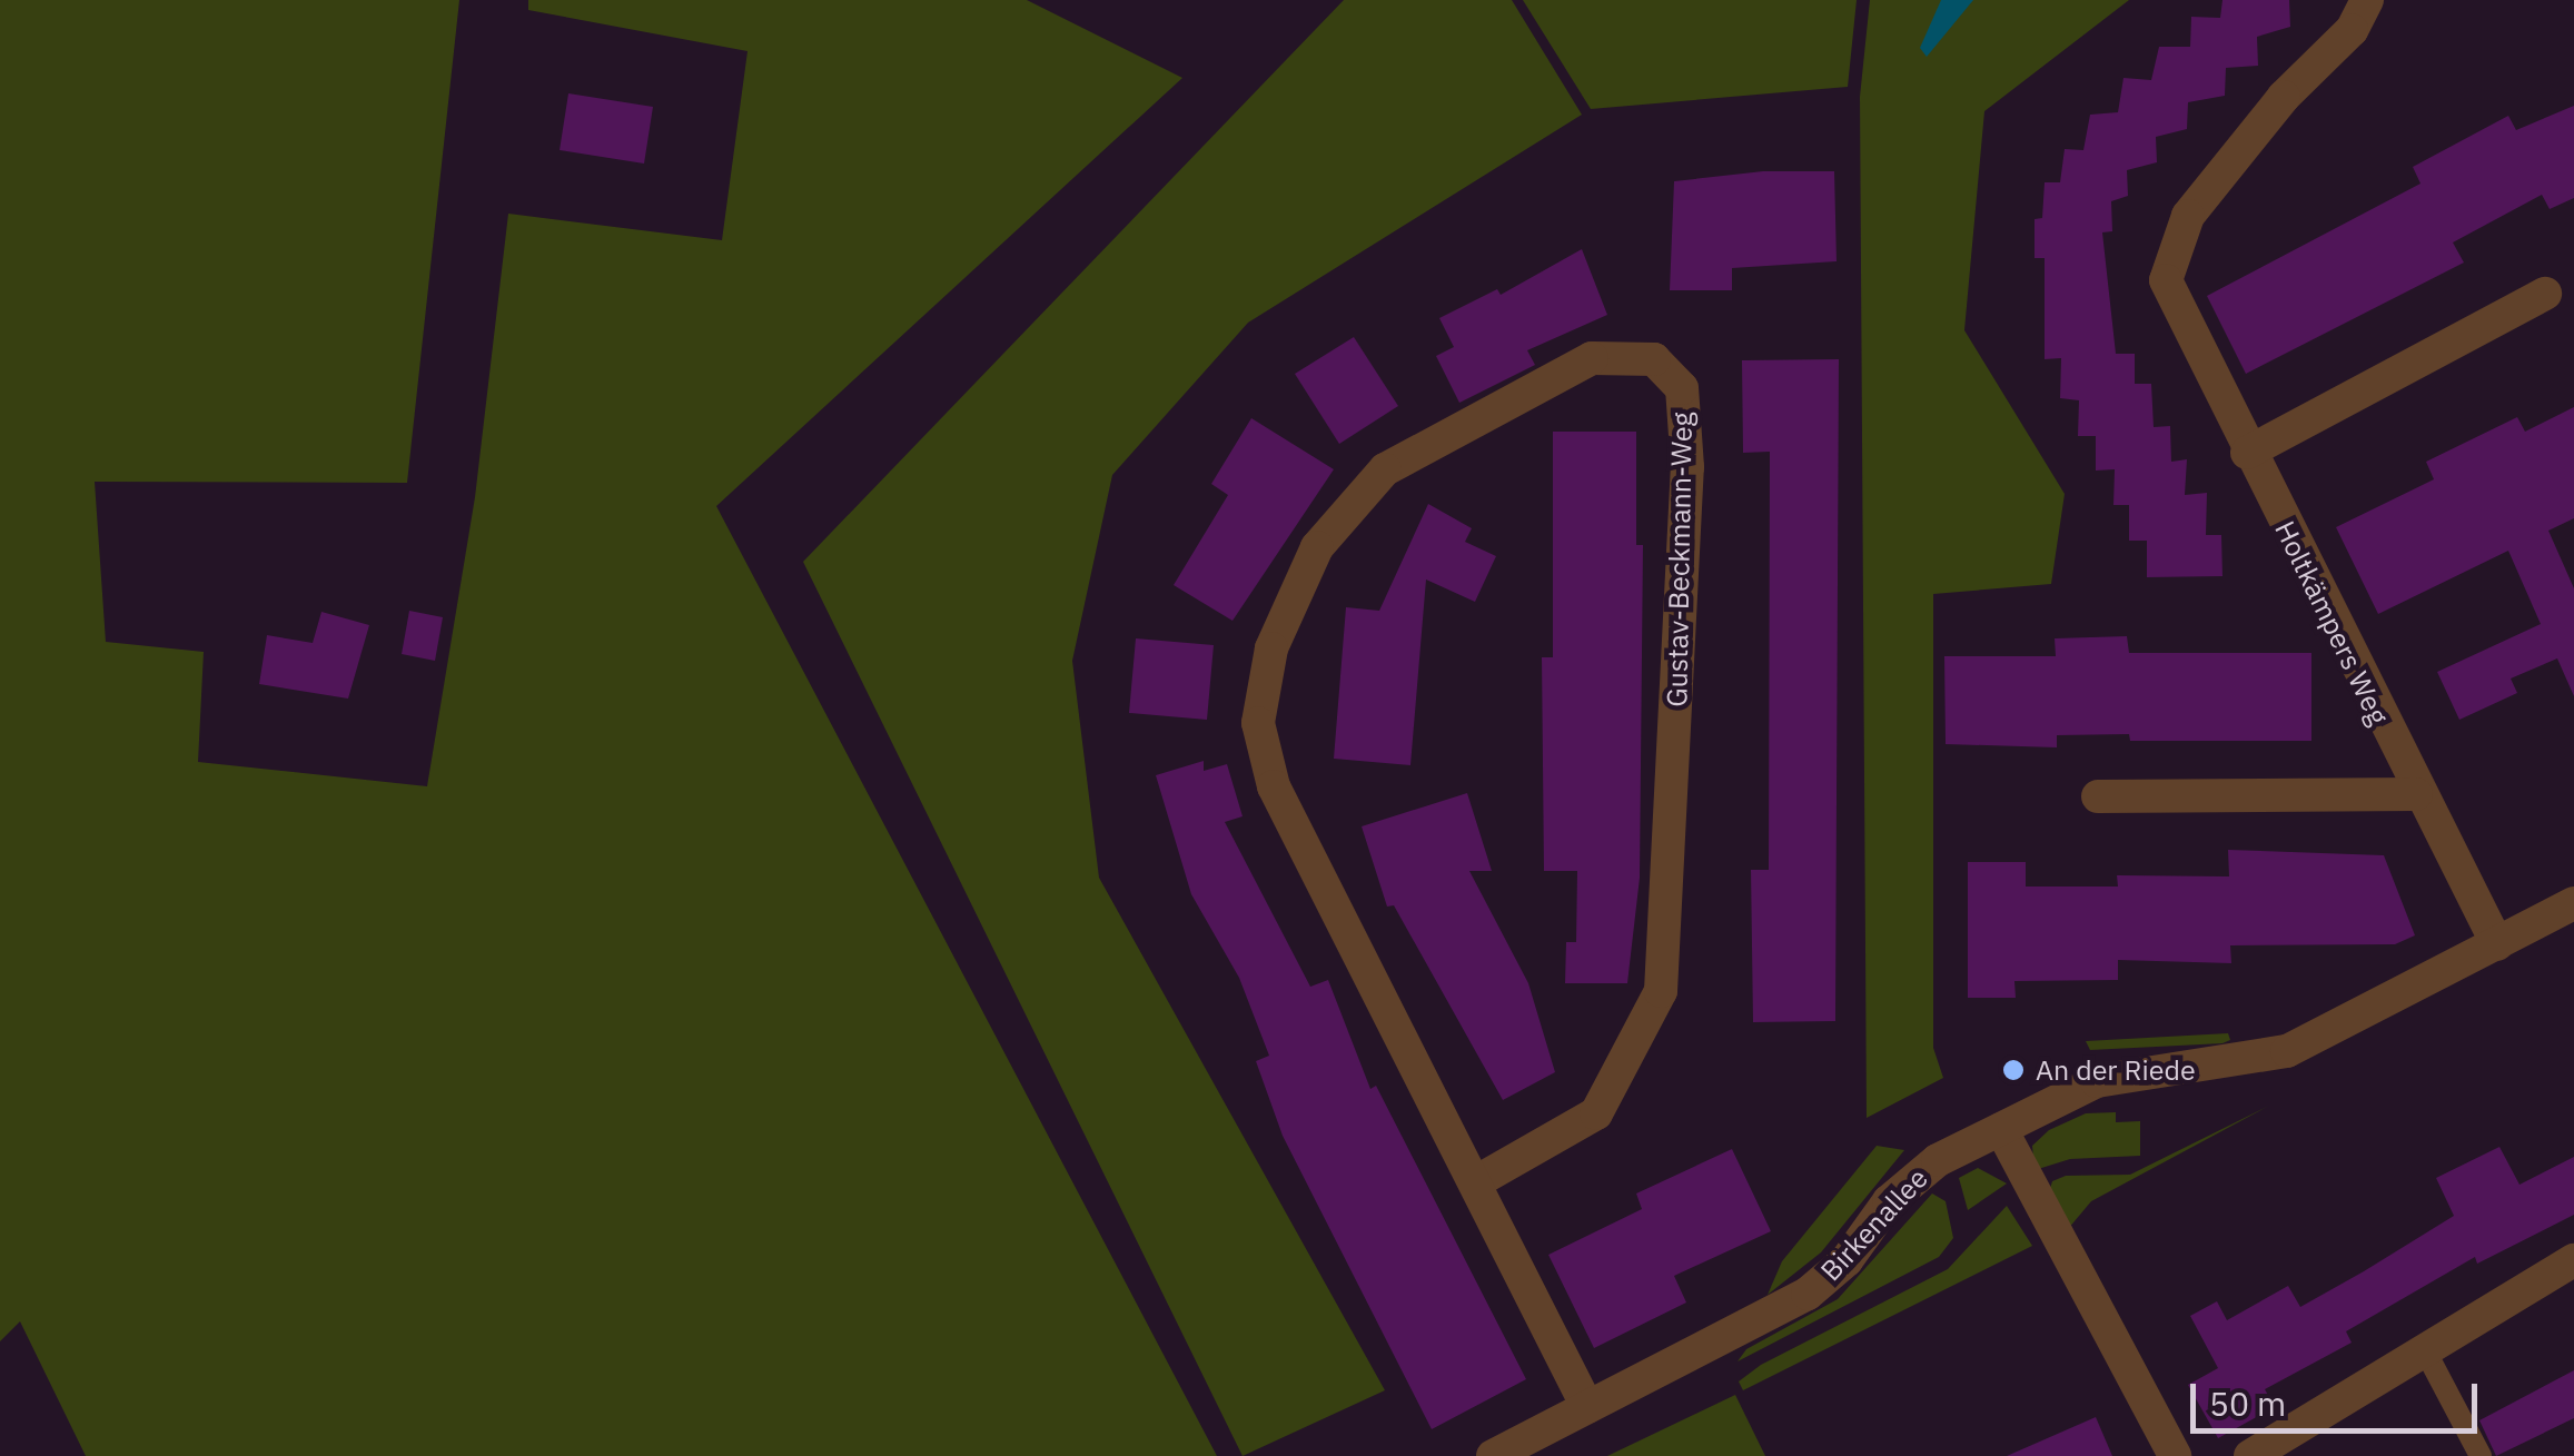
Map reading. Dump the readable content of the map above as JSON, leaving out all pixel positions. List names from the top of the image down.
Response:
{
  "streets": {
    "street": ["Gustav-Beckmann-Weg", "Holtkämpers Weg", "Birkenallee"]
  },
  "crossings": [
    ["Gustav-Beckmann-Weg", "Birkenallee"],
    ["Holtkämpers Weg", "Birkenallee"]
  ],
  "places": ["An der Riede"],
  "scale_bar": "50 m"
}
